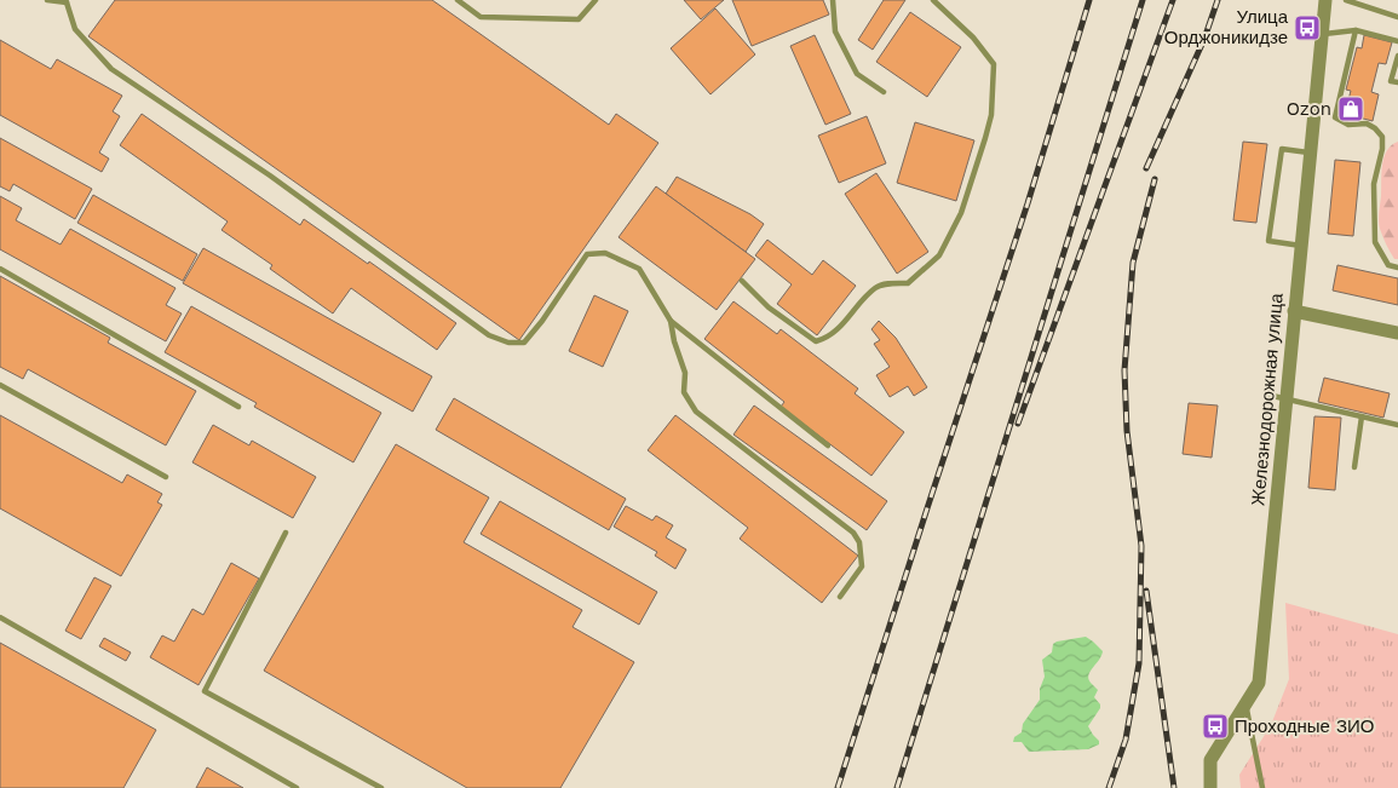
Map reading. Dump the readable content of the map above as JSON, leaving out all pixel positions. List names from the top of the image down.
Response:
{
  "streets": {
    "street": ["Железнодорожная улица"]
  },
  "places": {
    "bus stop": ["Улица Орджоникидзе", "Проходные ЗИО"],
    "shop": ["Ozon"]
  }
}
